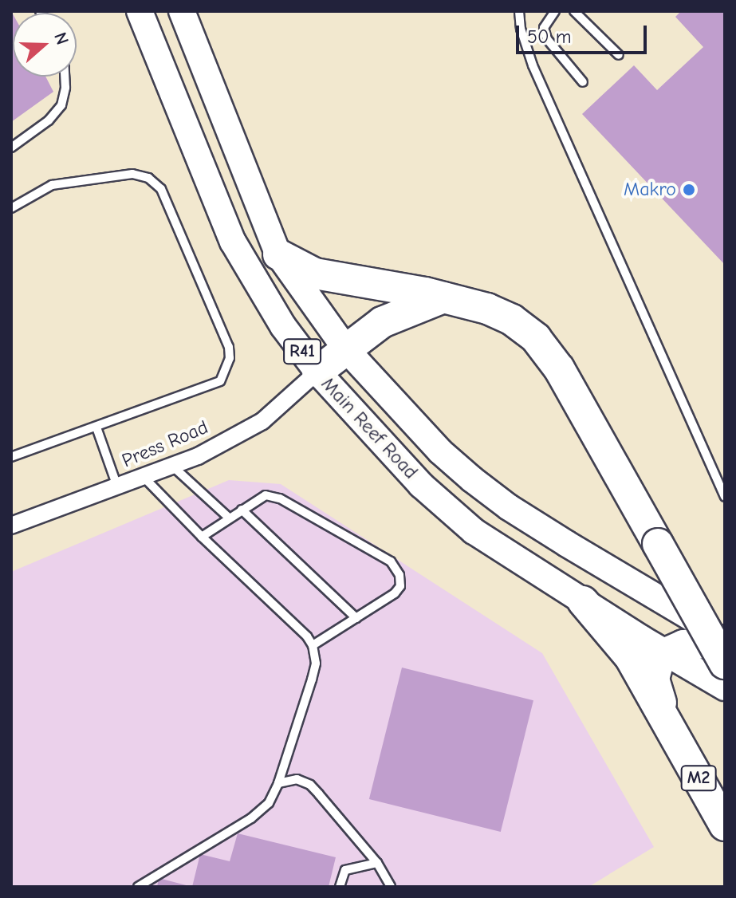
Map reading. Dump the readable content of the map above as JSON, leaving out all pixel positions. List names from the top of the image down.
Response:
{
  "streets": {
    "highway": ["M2"],
    "main road": ["R41", "Main Reef Road"],
    "street": ["Press Road"]
  },
  "crossings": [
    ["Main Reef Road", "Press Road"]
  ],
  "places": ["Makro"],
  "scale_bar": "50 m",
  "north": "right"
}
